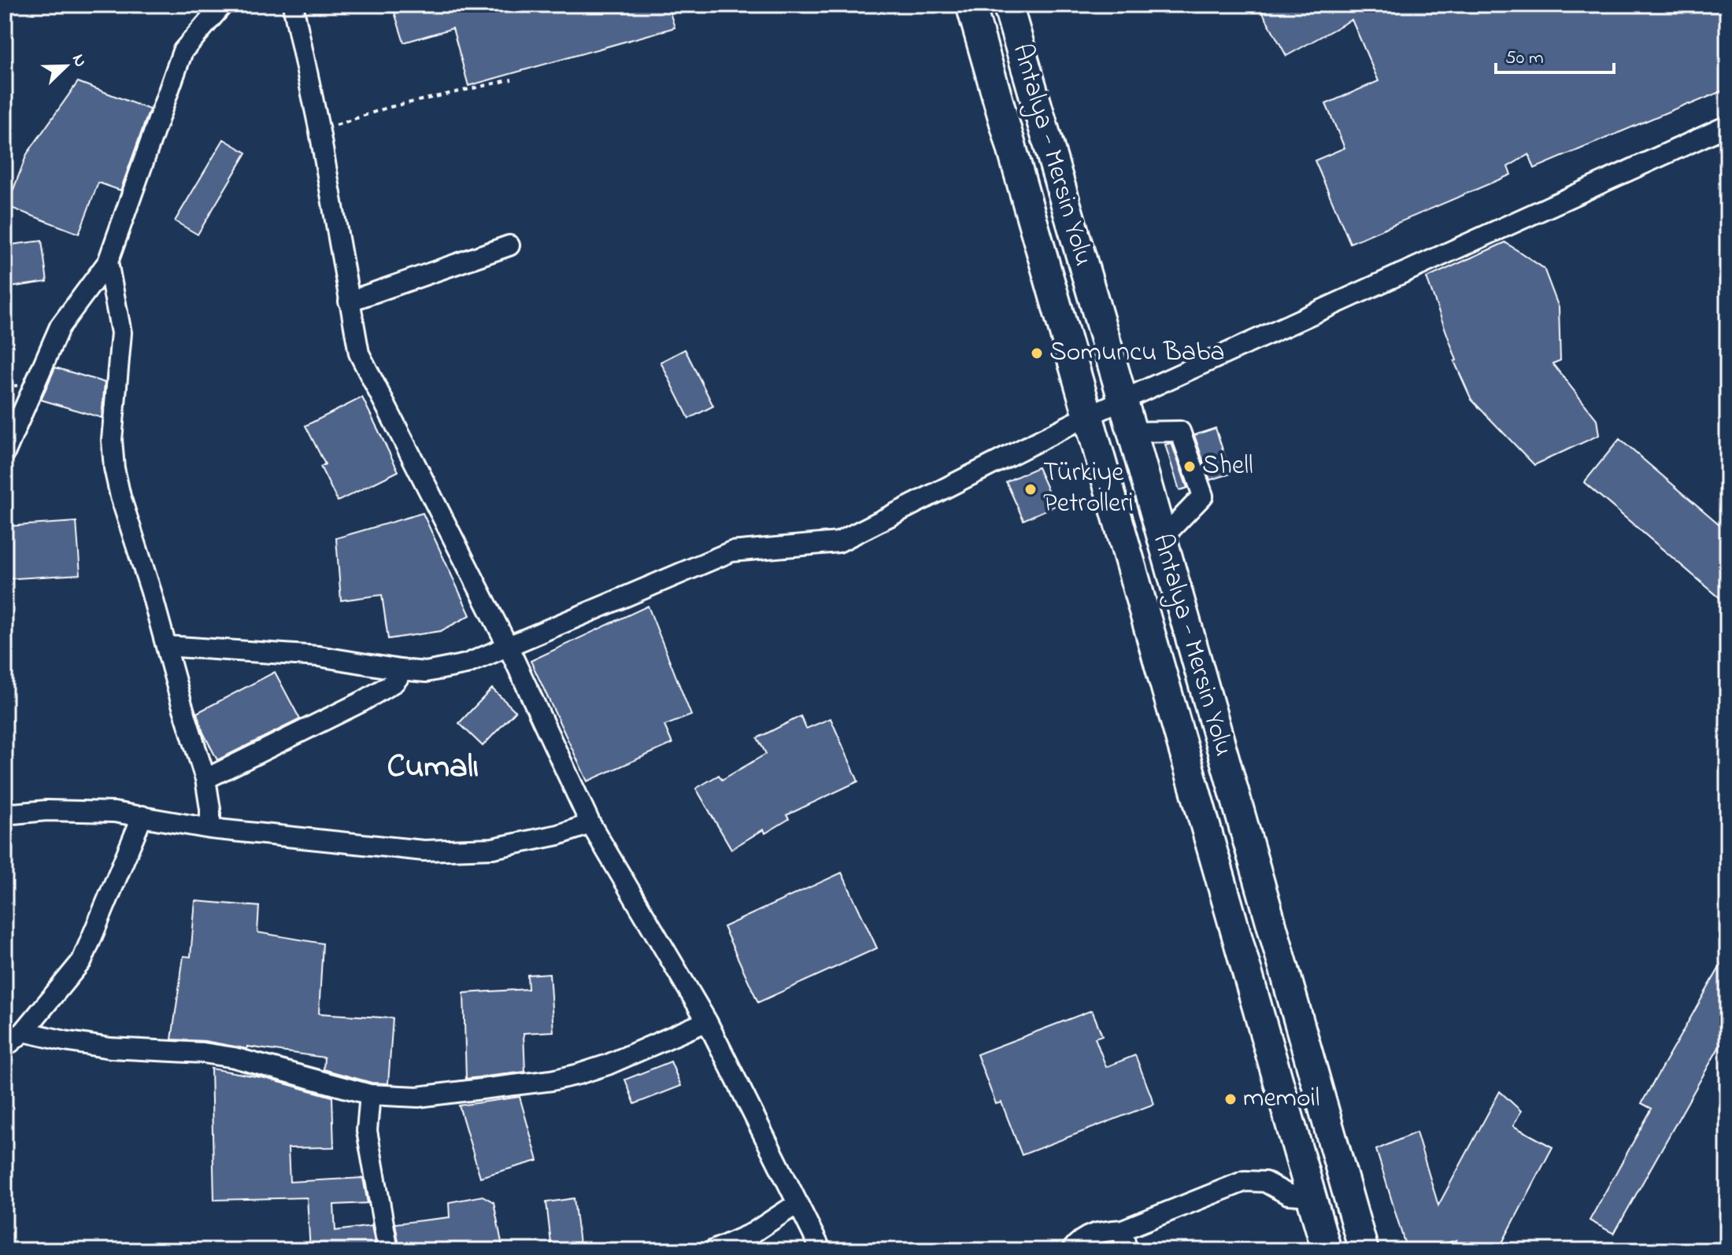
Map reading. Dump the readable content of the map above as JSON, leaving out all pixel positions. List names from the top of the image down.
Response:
{
  "streets": {
    "highway": ["Antalya - Mersin Yolu"]
  },
  "districts": ["Cumalı"],
  "places": [
    "Somuncu Baba",
    "Shell",
    "Türkiye Petrolleri",
    "memoil"
  ],
  "scale_bar": "50 m",
  "north": "top right"
}
